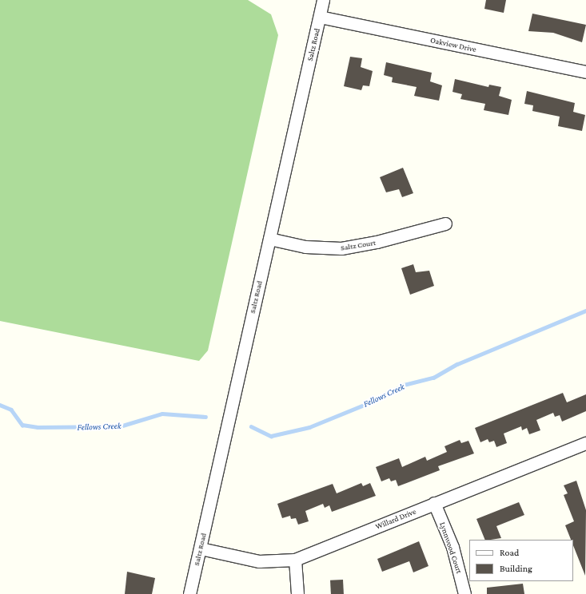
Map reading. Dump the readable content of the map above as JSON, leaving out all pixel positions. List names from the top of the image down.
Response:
{
  "streets": {
    "street": [
      "Saltz Road",
      "Oakview Drive",
      "Saltz Court",
      "Willard Drive",
      "Lynnwood Court"
    ]
  },
  "crossings": [
    ["Saltz Road", "Oakview Drive"],
    ["Saltz Road", "Saltz Court"],
    ["Saltz Road", "Willard Drive"],
    ["Willard Drive", "Lynnwood Court"]
  ],
  "water": ["Fellows Creek"],
  "legend": ["Road", "Building"]
}
